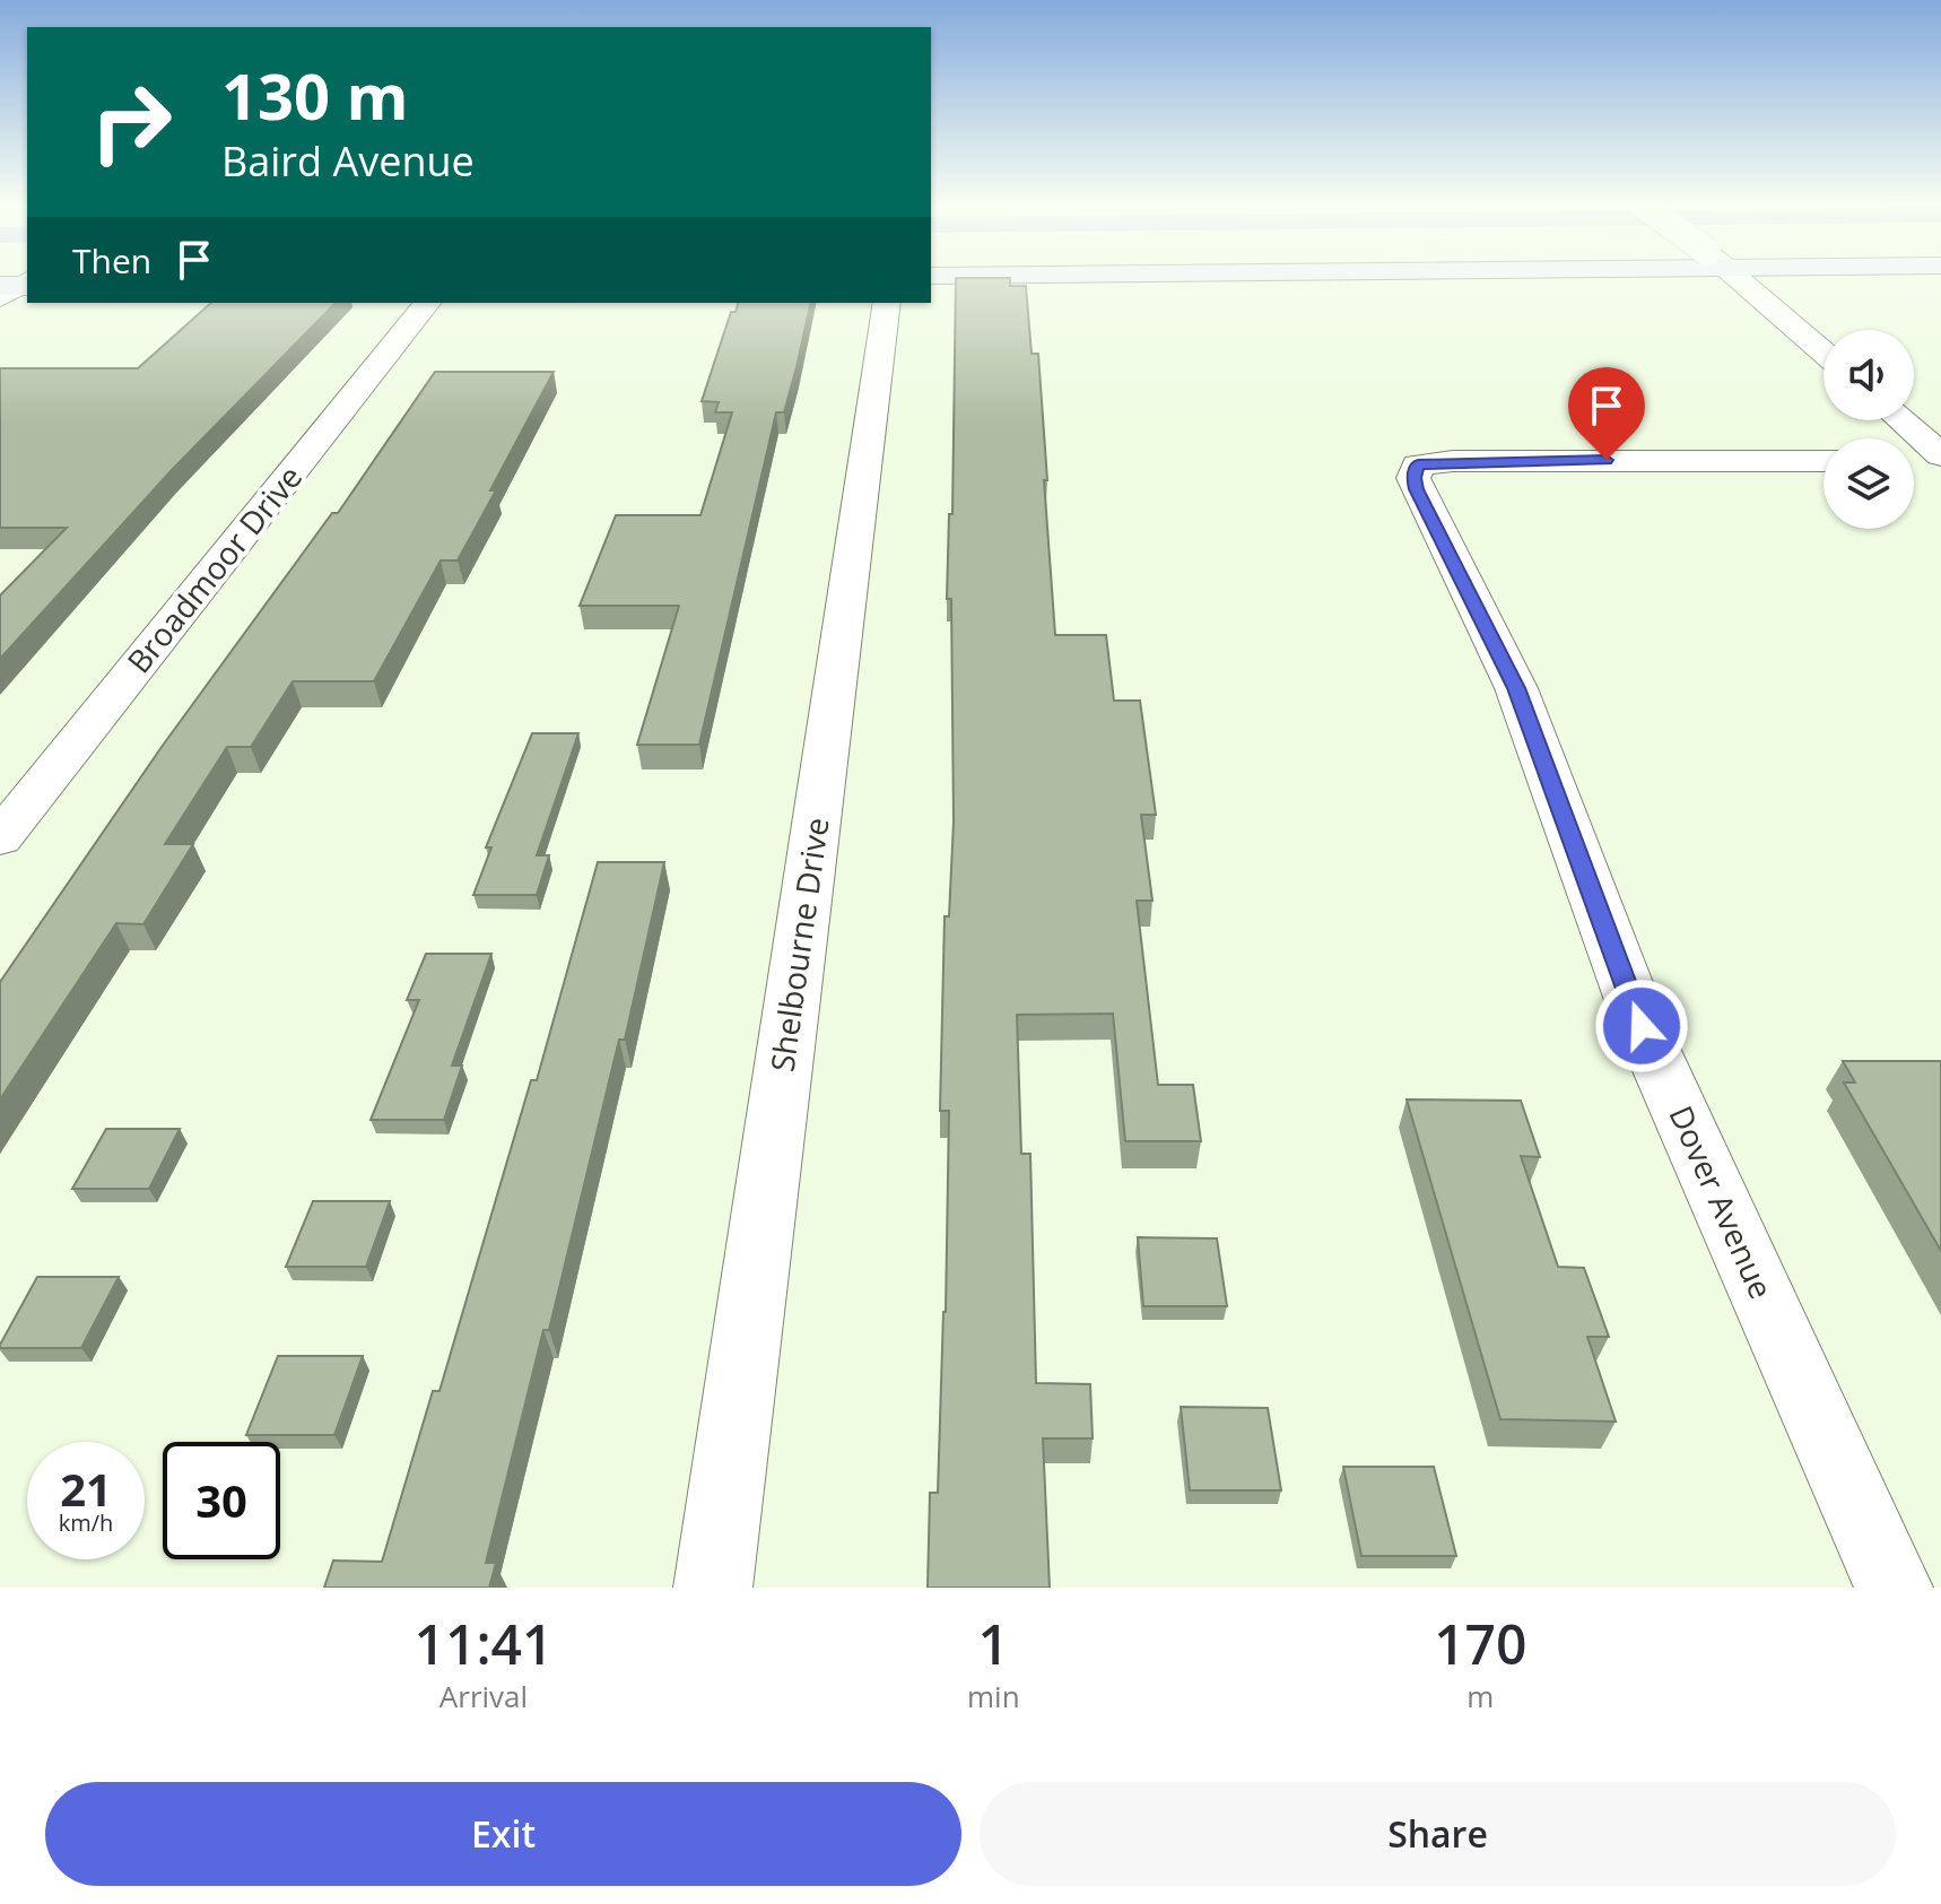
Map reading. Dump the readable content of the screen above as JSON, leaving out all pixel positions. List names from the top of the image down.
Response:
{
  "streets": {
    "street": ["Broadmoor Drive", "Shelbourne Drive", "Dover Avenue"]
  },
  "page": {
    "turn": ["130 m", "Baird Avenue"],
    "then": "Then",
    "speed": "21 km/h",
    "limit": "30",
    "eta": [
      "11:41",
      "Arrival",
      "1",
      "min",
      "170",
      "m"
    ],
    "buttons": ["Exit", "Share"]
  }
}
